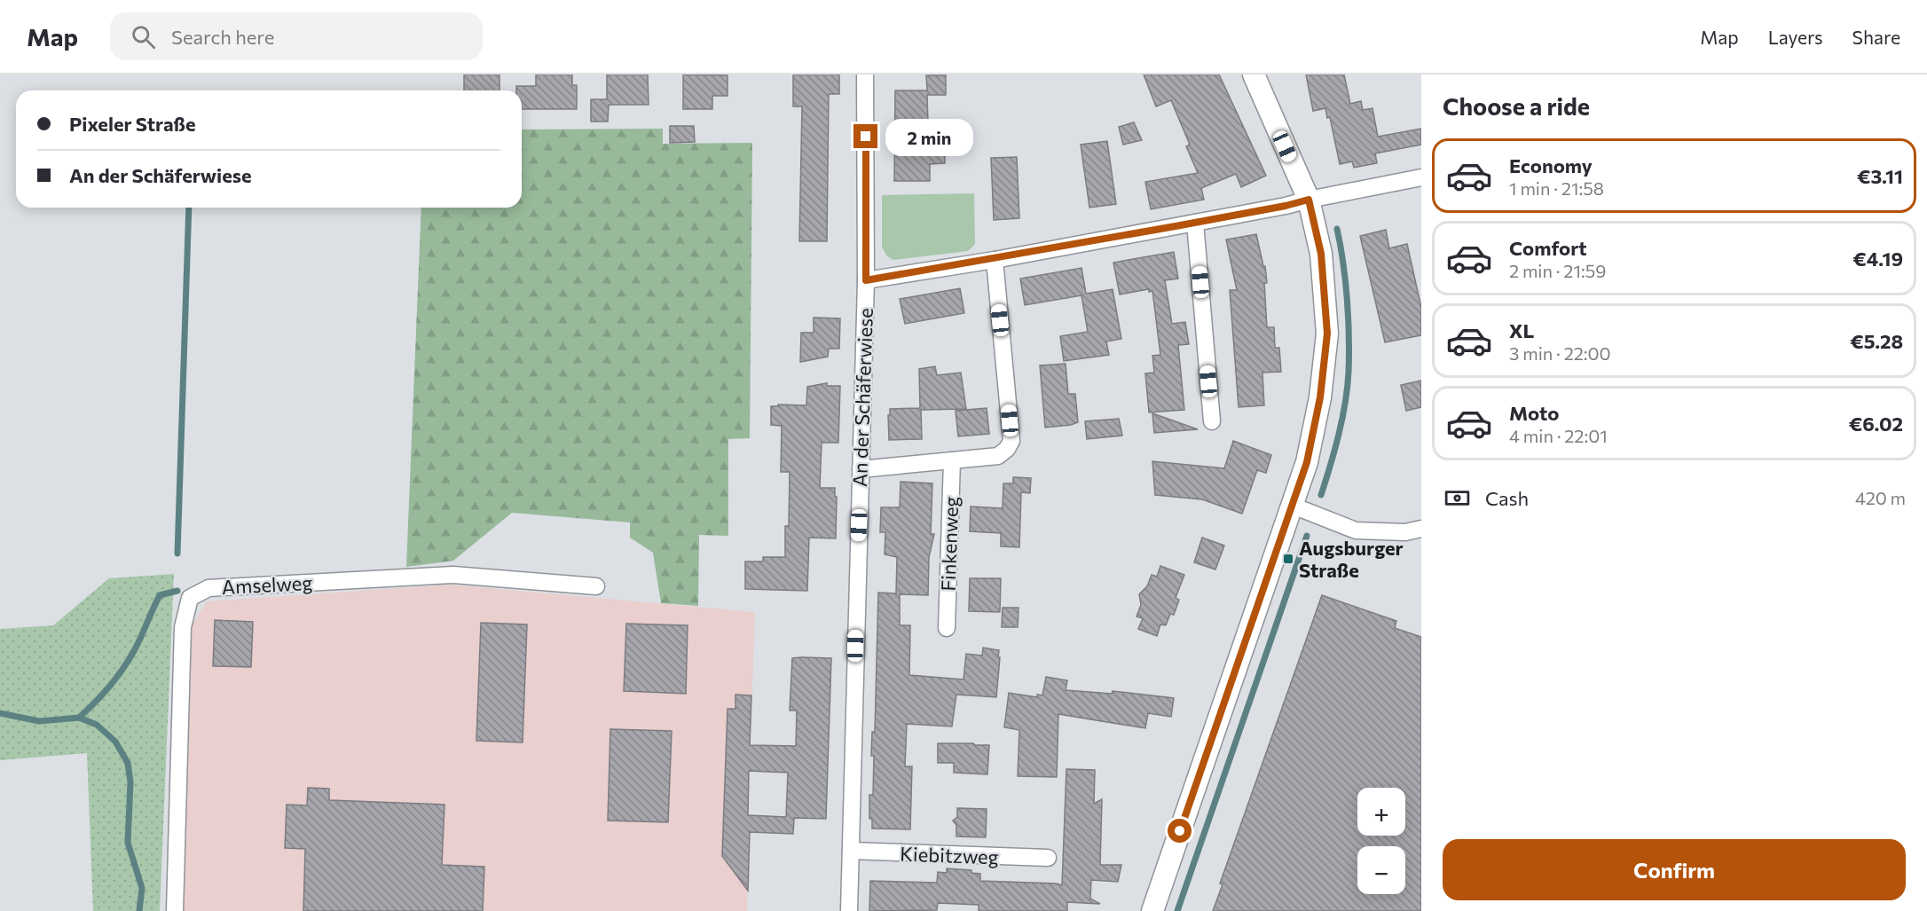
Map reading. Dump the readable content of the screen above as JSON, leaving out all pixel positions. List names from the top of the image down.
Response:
{
  "streets": {
    "street": [
      "An der Schäferwiese",
      "Finkenweg",
      "Amselweg",
      "Kiebitzweg"
    ]
  },
  "crossings": [
    ["An der Schäferwiese", "Kiebitzweg"]
  ],
  "places": {
    "transit": ["Augsburger Straße"]
  },
  "page": {
    "header": "Map",
    "search": "Search here",
    "nav": ["Map", "Layers", "Share"],
    "heading": "Choose a ride",
    "banner": ["Pixeler Straße", "An der Schäferwiese"],
    "bubble": "2 min",
    "list": [
      {
        "name": "Economy",
        "note": "1 min · 21:58",
        "value": "€3.11"
      },
      {
        "name": "Comfort",
        "note": "2 min · 21:59",
        "value": "€4.19"
      },
      {
        "name": "XL",
        "note": "3 min · 22:00",
        "value": "€5.28"
      },
      {
        "name": "Moto",
        "note": "4 min · 22:01",
        "value": "€6.02"
      }
    ],
    "pay": ["Cash", "420 m"],
    "map_buttons": ["+", "−"],
    "buttons": "Confirm"
  }
}
